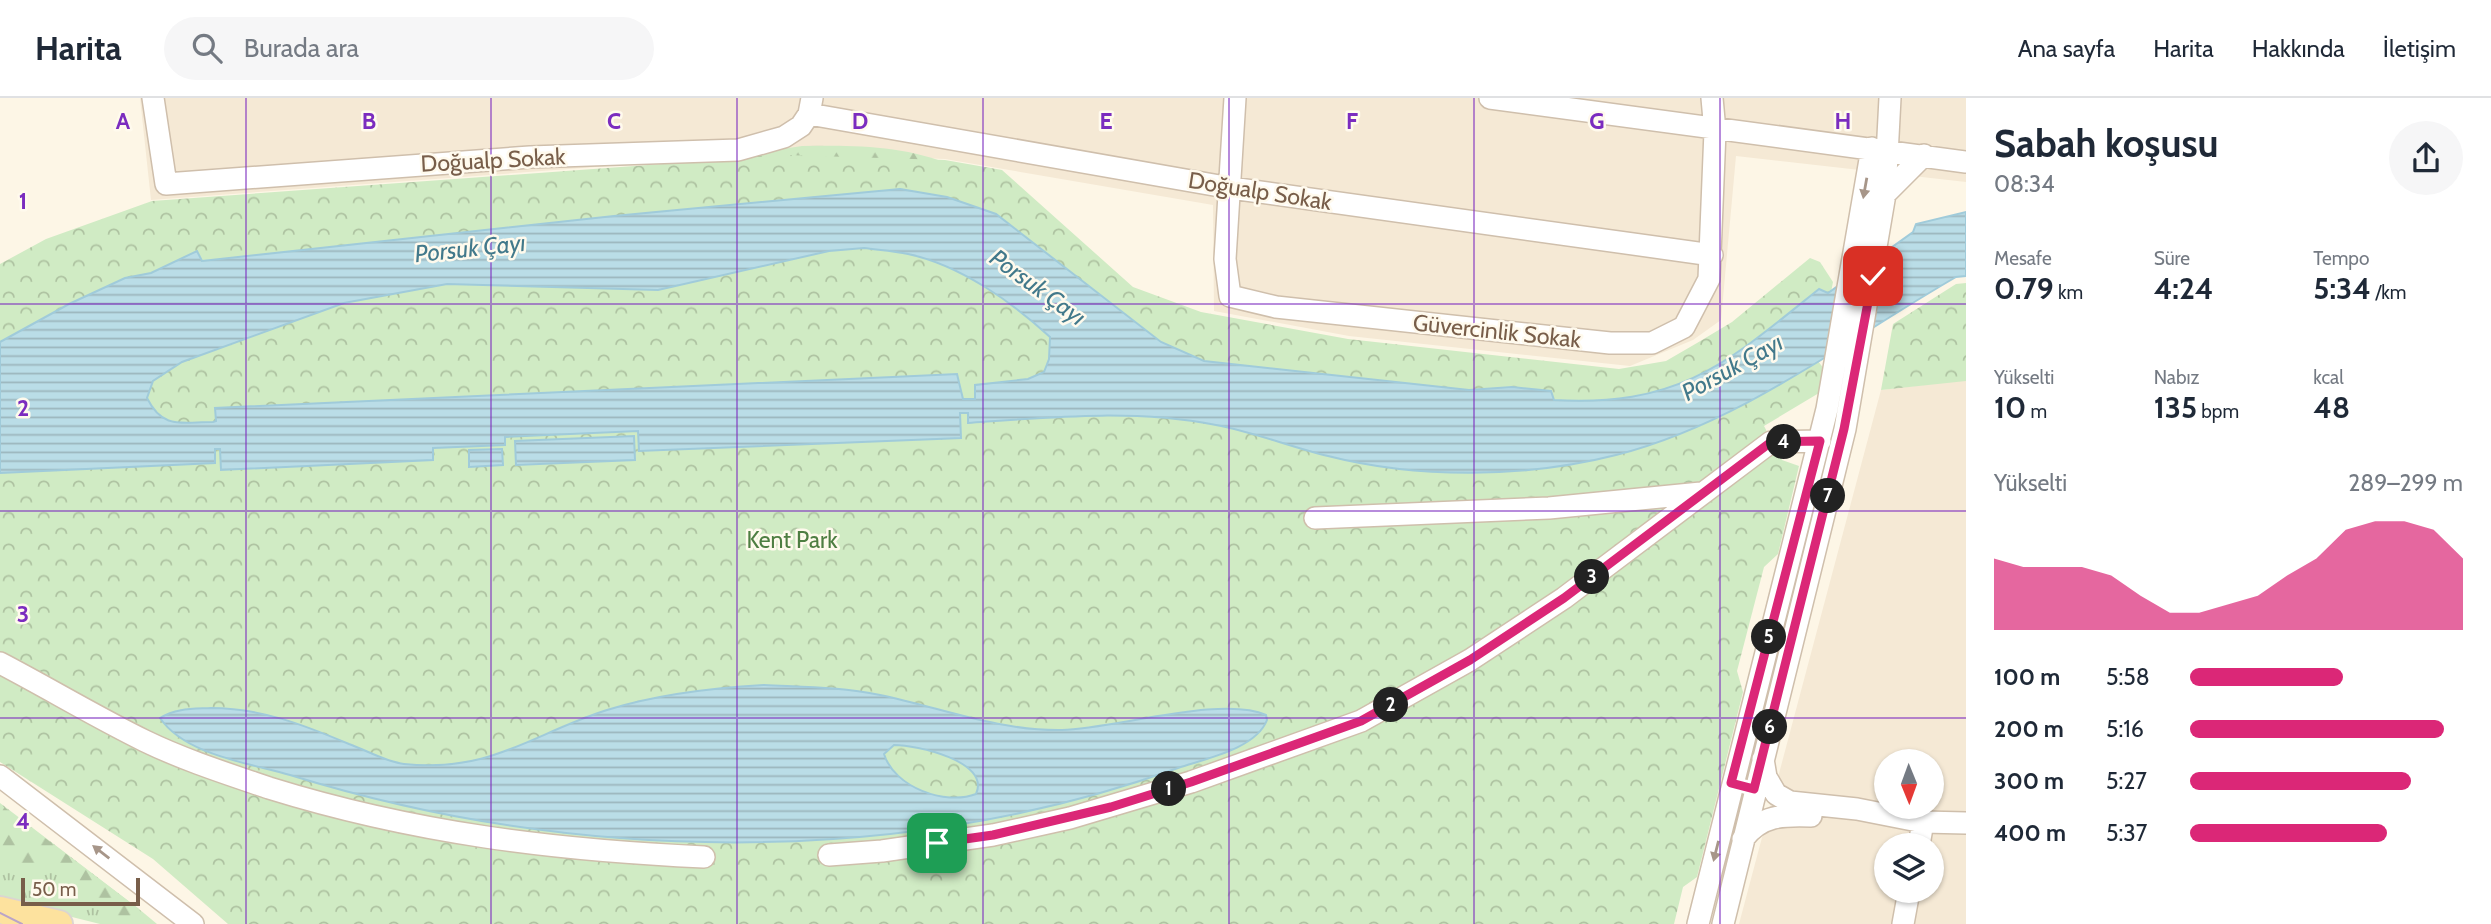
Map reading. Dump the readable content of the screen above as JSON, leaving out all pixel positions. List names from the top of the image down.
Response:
{
  "streets": {
    "street": ["Doğualp Sokak", "Güvercinlik Sokak"]
  },
  "crossings": [
    ["Doğualp Sokak", "Güvercinlik Sokak"]
  ],
  "water": ["Porsuk Çayı"],
  "parks": ["Kent Park"],
  "scale_bar": "50 m",
  "north": "bottom",
  "page": {
    "header": "Harita",
    "search": "Burada ara",
    "nav": [
      "Ana sayfa",
      "Harita",
      "Hakkında",
      "İletişim"
    ],
    "heading": ["Sabah koşusu", "08:34"],
    "stats": [
      ["Mesafe", "0.79 km"],
      ["Süre", "4:24"],
      ["Tempo", "5:34 /km"],
      ["Yükselti", "10 m"],
      ["Nabız", "135 bpm"],
      ["kcal", "48"]
    ],
    "pins": [
      "4",
      "7",
      "3",
      "5",
      "2",
      "6",
      "1"
    ],
    "chart": ["Yükselti", "289–299 m"],
    "list": [
      {
        "name": "100 m",
        "note": "5:58"
      },
      {
        "name": "200 m",
        "note": "5:16"
      },
      {
        "name": "300 m",
        "note": "5:27"
      },
      {
        "name": "400 m",
        "note": "5:37"
      }
    ],
    "scale": "50 m"
  },
  "grid": {
    "columns": [
      "A",
      "B",
      "C",
      "D",
      "E",
      "F",
      "G",
      "H"
    ],
    "rows": [
      "1",
      "2",
      "3",
      "4"
    ]
  }
}
